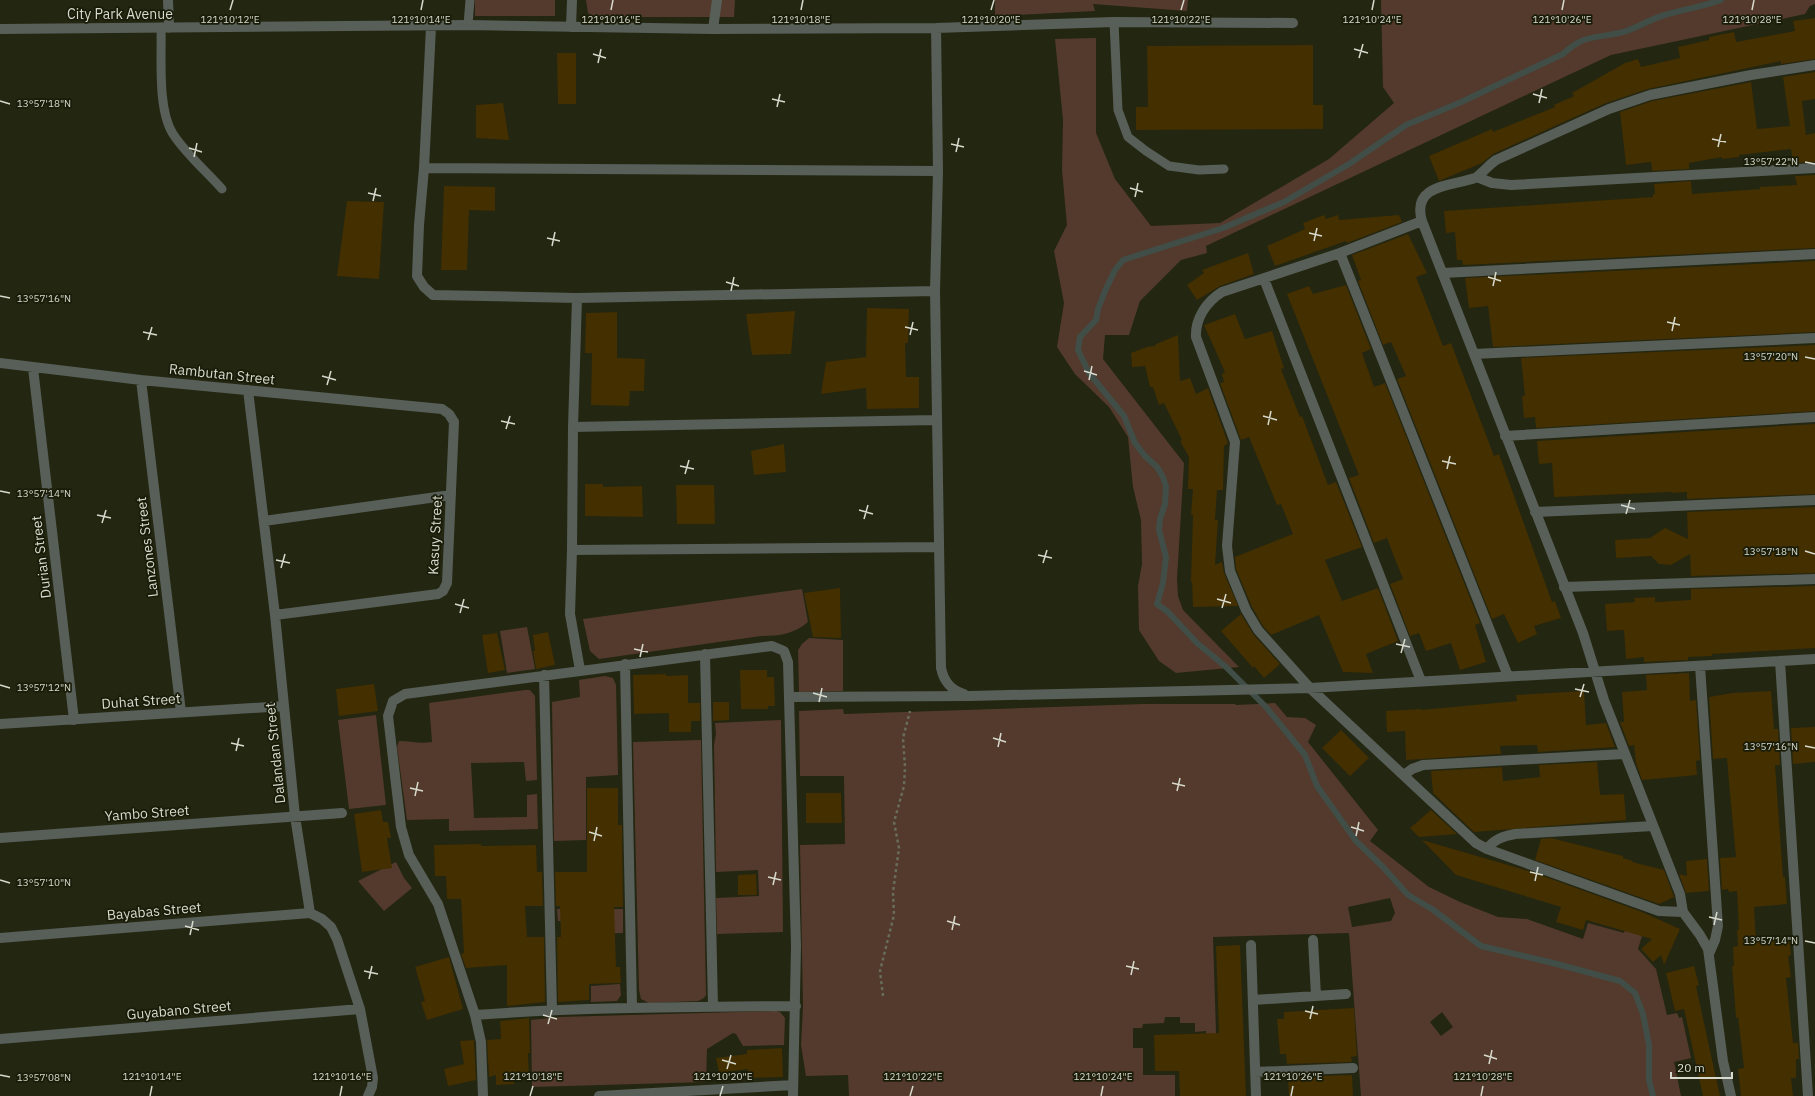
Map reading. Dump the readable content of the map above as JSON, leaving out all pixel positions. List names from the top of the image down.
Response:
{
  "streets": {
    "street": [
      "City Park Avenue",
      "Rambutan Street",
      "Kasuy Street",
      "Lanzones Street",
      "Durian Street",
      "Duhat Street",
      "Dalandan Street",
      "Yambo Street",
      "Bayabas Street",
      "Guyabano Street"
    ]
  },
  "crossings": [
    ["Rambutan Street", "Kasuy Street"],
    ["Rambutan Street", "Lanzones Street"],
    ["Rambutan Street", "Durian Street"],
    ["Rambutan Street", "Dalandan Street"],
    ["Kasuy Street", "Dalandan Street"],
    ["Lanzones Street", "Duhat Street"],
    ["Durian Street", "Duhat Street"],
    ["Duhat Street", "Dalandan Street"],
    ["Dalandan Street", "Yambo Street"],
    ["Dalandan Street", "Bayabas Street"]
  ],
  "scale_bar": "20 m",
  "coordinates": [
    "121°10'12\"E",
    "121°10'14\"E",
    "121°10'16\"E",
    "121°10'18\"E",
    "121°10'20\"E",
    "121°10'22\"E",
    "121°10'24\"E",
    "121°10'26\"E",
    "121°10'28\"E",
    "13°57'18\"N",
    "13°57'22\"N",
    "13°57'16\"N",
    "13°57'20\"N",
    "13°57'14\"N",
    "13°57'12\"N",
    "13°57'10\"N",
    "13°57'08\"N"
  ]
}
